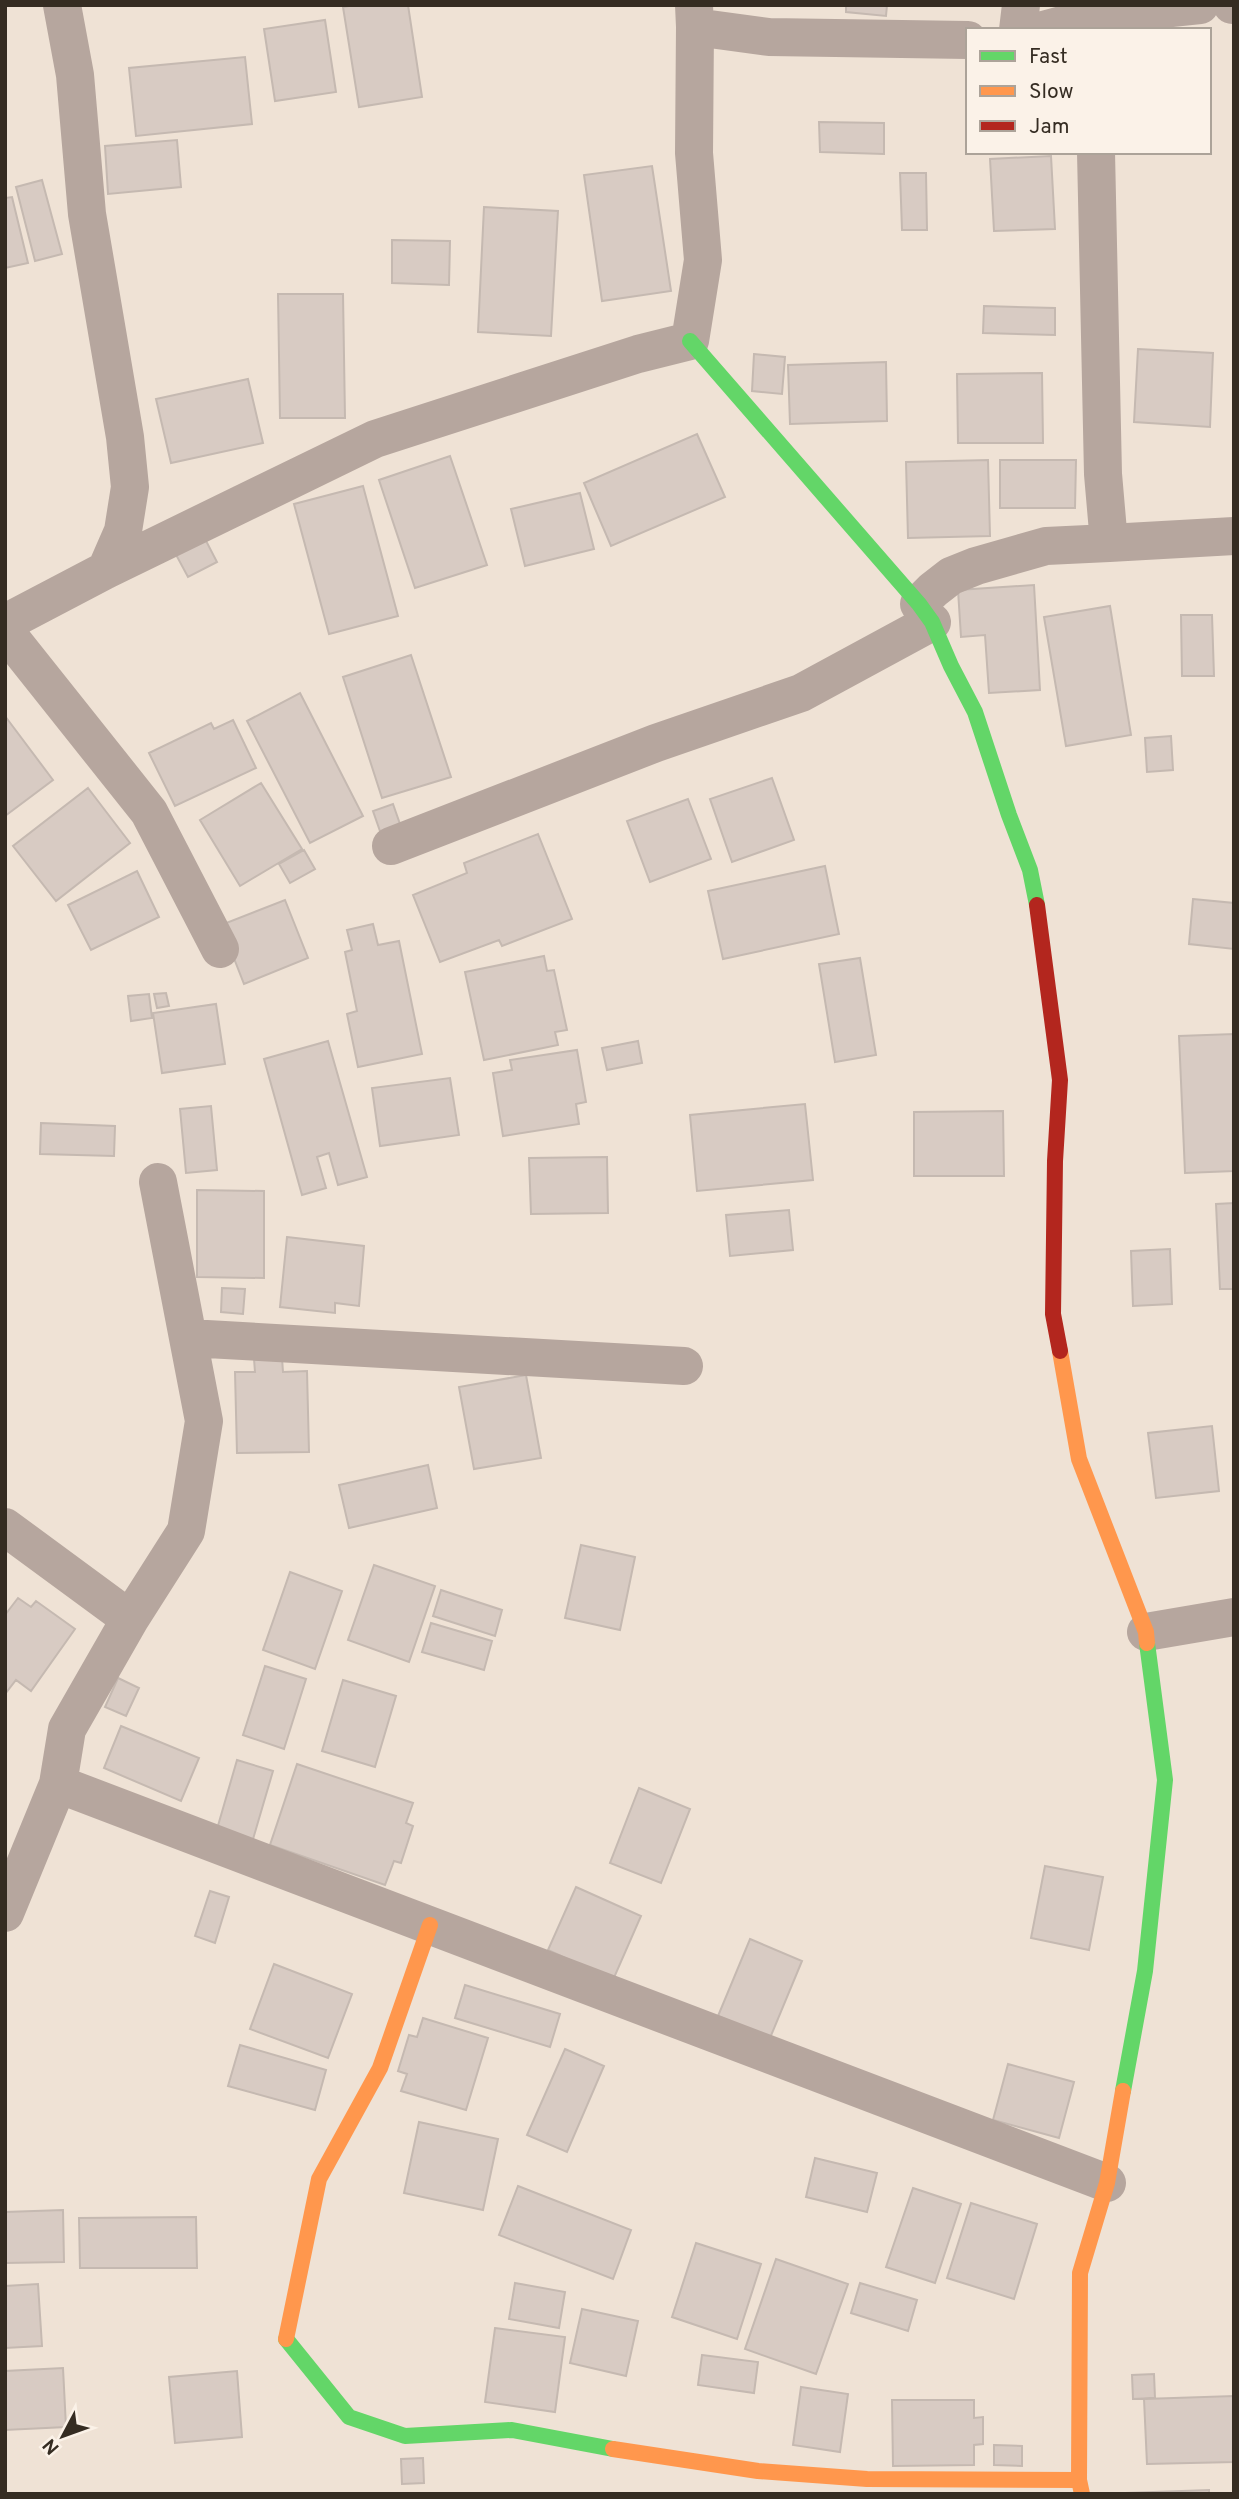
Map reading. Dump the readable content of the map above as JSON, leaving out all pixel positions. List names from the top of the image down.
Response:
{
  "legend": ["Fast", "Slow", "Jam"],
  "north": "bottom left"
}
